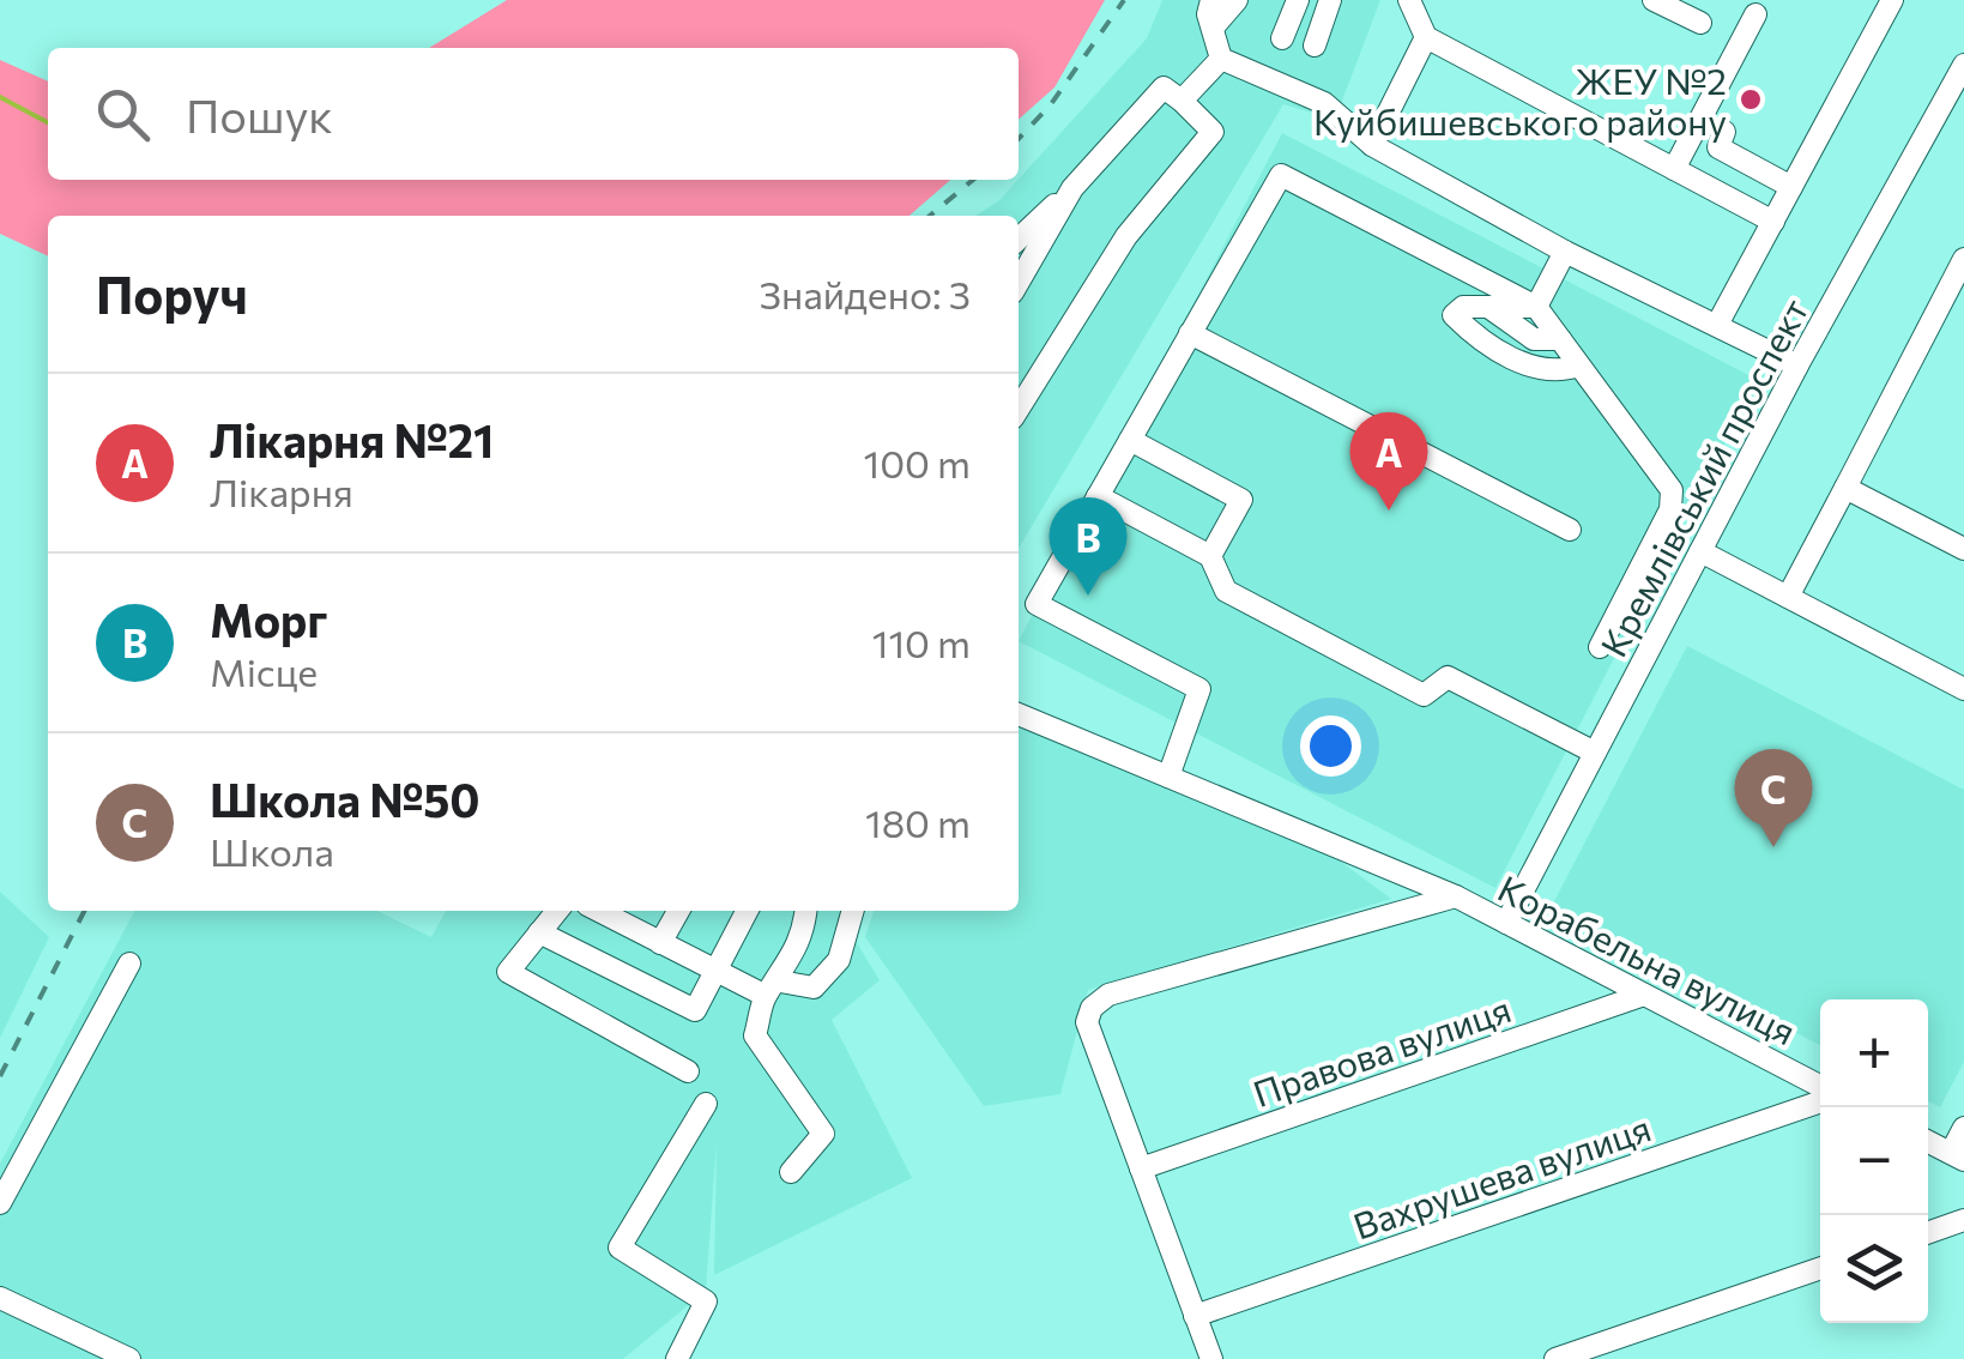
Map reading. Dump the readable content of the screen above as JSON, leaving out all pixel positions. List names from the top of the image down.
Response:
{
  "streets": {
    "street": [
      "Кремлівський проспект",
      "Корабельна вулиця",
      "Правова вулиця",
      "Вахрушева вулиця"
    ]
  },
  "crossings": [
    ["Кремлівський проспект", "Корабельна вулиця"],
    ["Корабельна вулиця", "Правова вулиця"]
  ],
  "places": ["ЖЕУ №2 Куйбишевського району"],
  "page": {
    "search": "Пошук",
    "heading": ["Поруч", "Знайдено: 3"],
    "list": [
      {
        "mark": "A",
        "name": "Лікарня №21",
        "note": "Лікарня",
        "value": "100 m"
      },
      {
        "mark": "B",
        "name": "Морг",
        "note": "Місце",
        "value": "110 m"
      },
      {
        "mark": "C",
        "name": "Школа №50",
        "note": "Школа",
        "value": "180 m"
      }
    ],
    "pins": ["A", "B", "C"],
    "map_buttons": ["+", "−"]
  }
}
